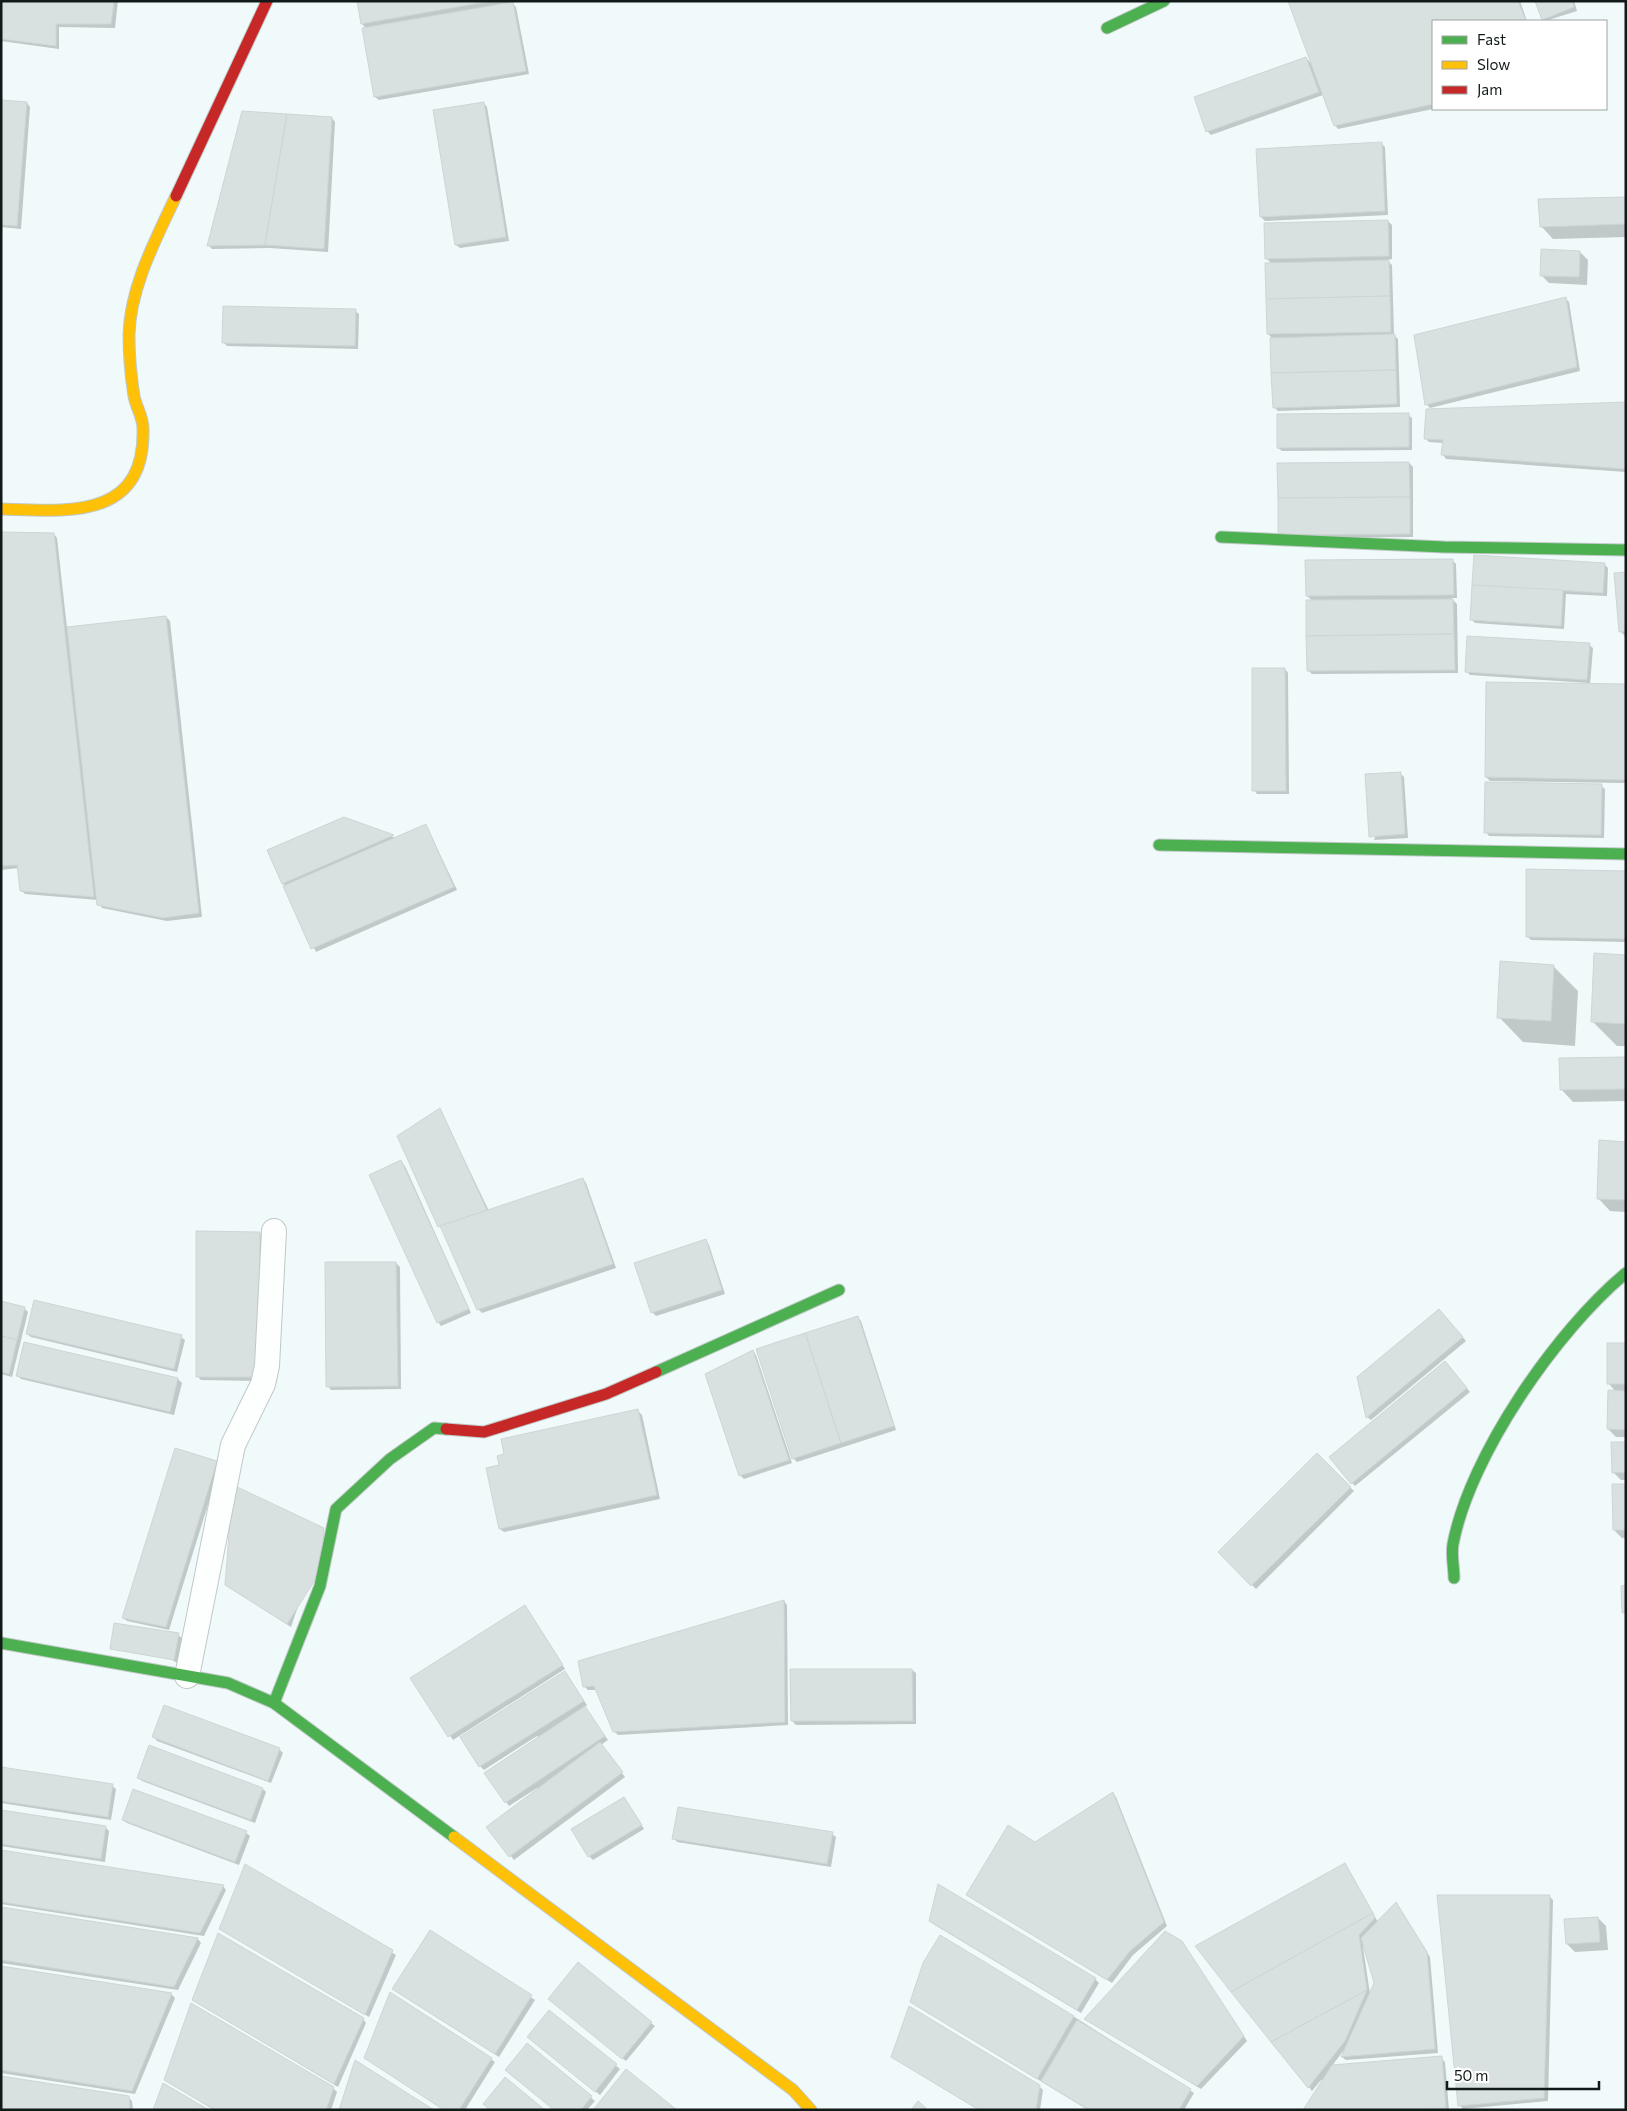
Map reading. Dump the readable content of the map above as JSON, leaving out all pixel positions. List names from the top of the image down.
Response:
{
  "legend": ["Fast", "Slow", "Jam"],
  "scale_bar": "50 m"
}
